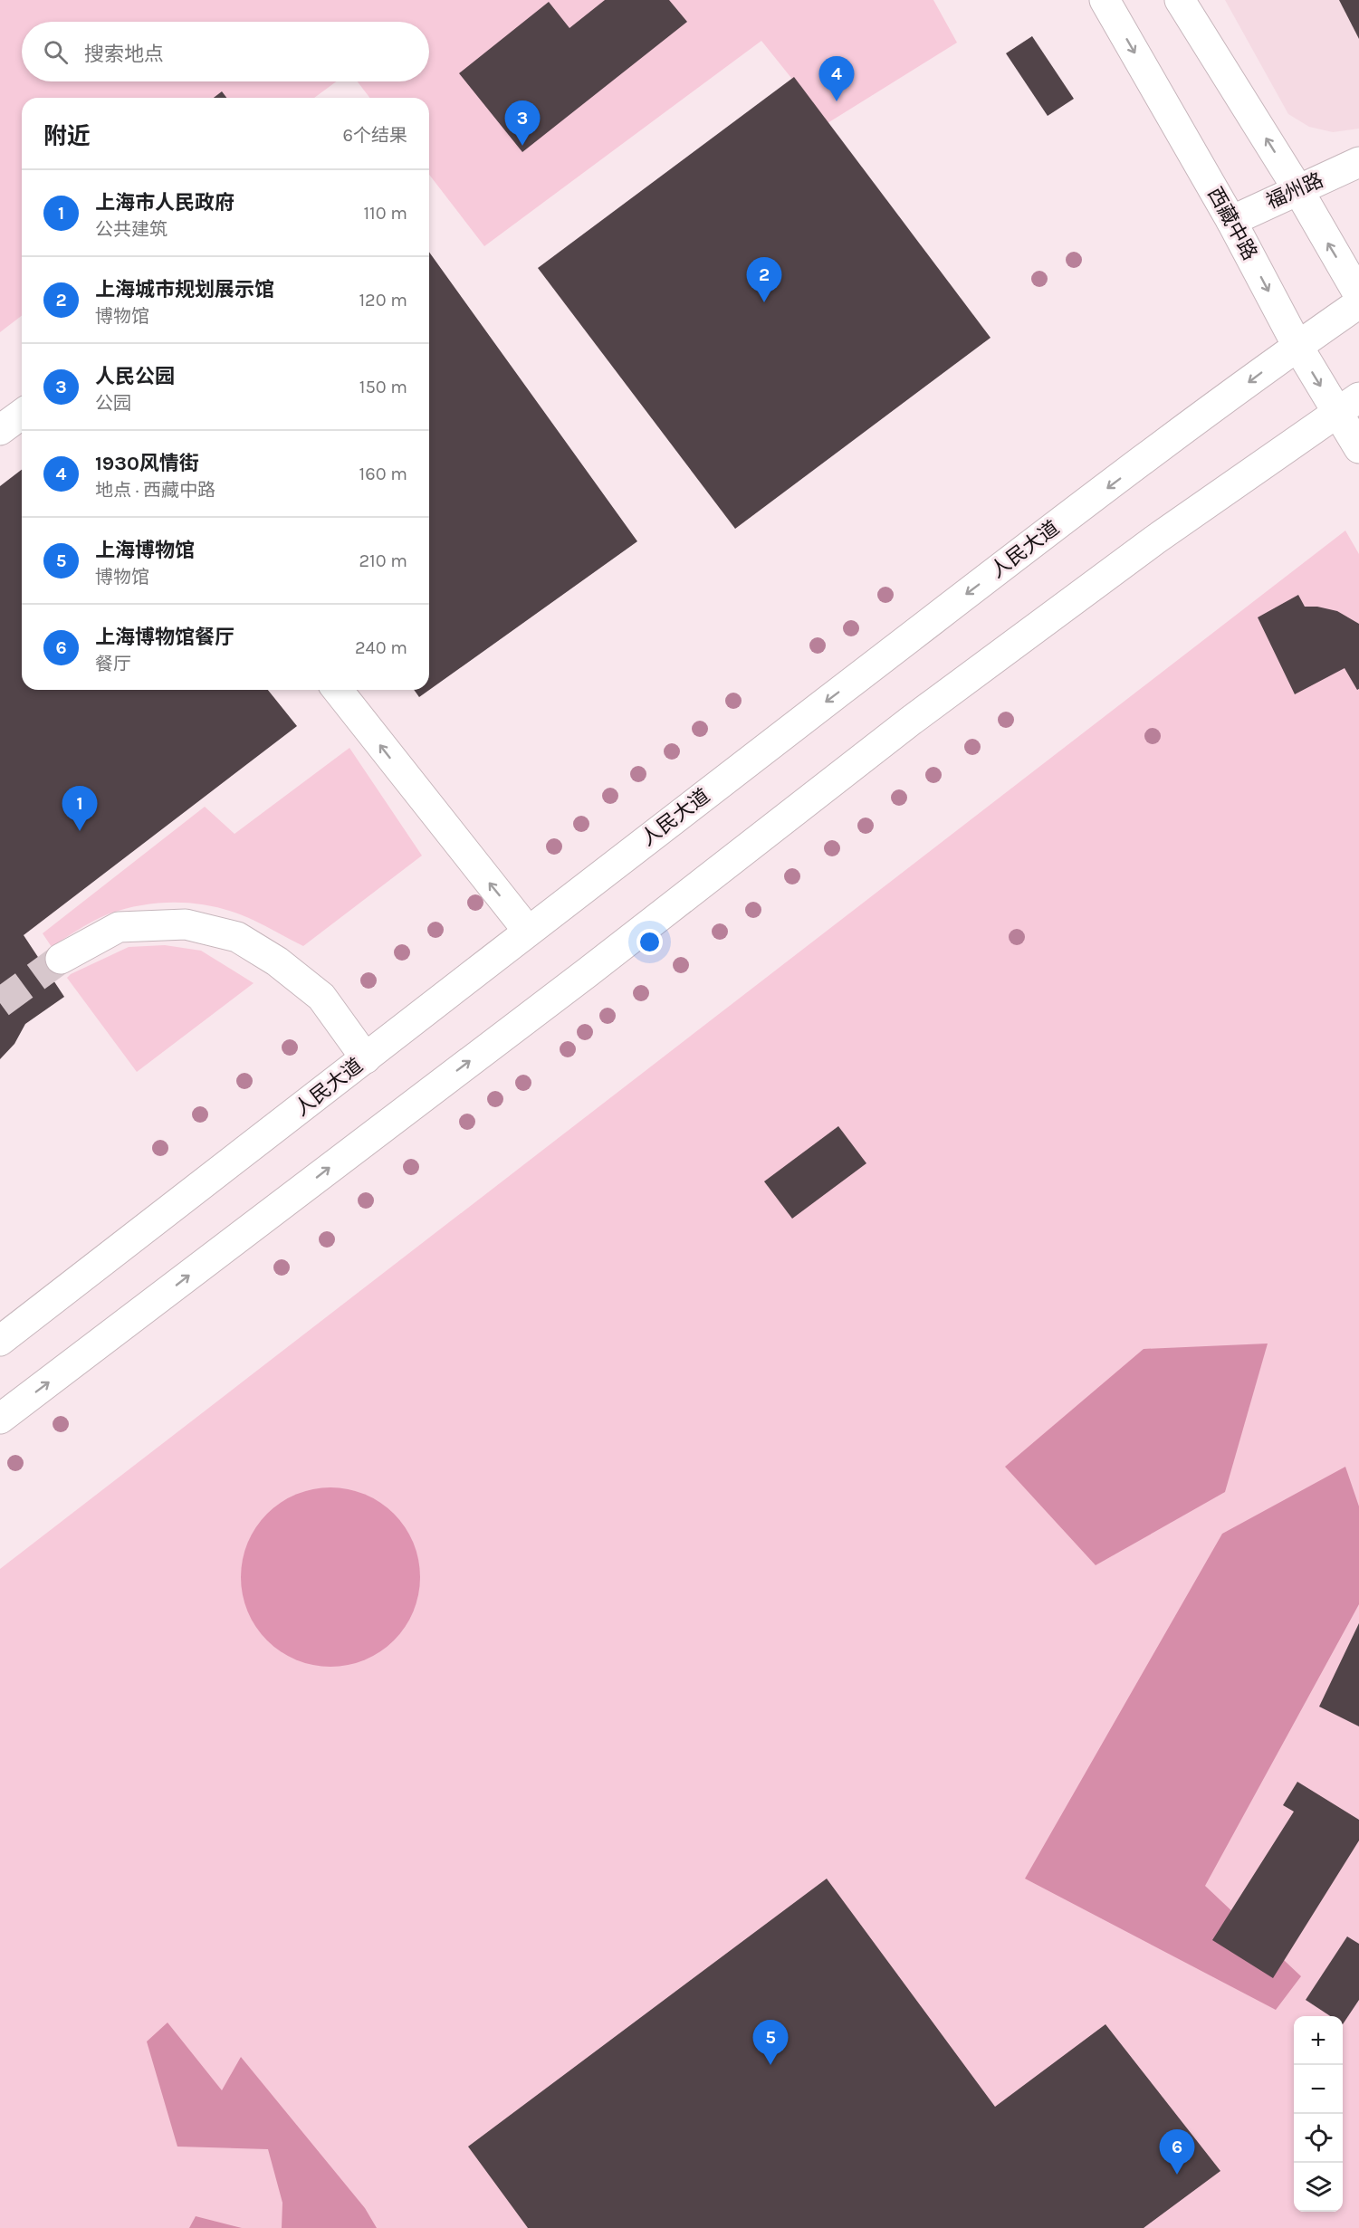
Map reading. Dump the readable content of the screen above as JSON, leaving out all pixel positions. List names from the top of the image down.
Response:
{
  "streets": {
    "street": ["福州路", "西藏中路", "人民大道"]
  },
  "crossings": [
    ["福州路", "西藏中路"],
    ["西藏中路", "人民大道"]
  ],
  "page": {
    "search": "搜索地点",
    "pins": [
      "4",
      "3",
      "2",
      "1",
      "5",
      "6"
    ],
    "heading": ["附近", "6个结果"],
    "list": [
      {
        "mark": "1",
        "name": "上海市人民政府",
        "note": "公共建筑",
        "value": "110 m"
      },
      {
        "mark": "2",
        "name": "上海城市规划展示馆",
        "note": "博物馆",
        "value": "120 m"
      },
      {
        "mark": "3",
        "name": "人民公园",
        "note": "公园",
        "value": "150 m"
      },
      {
        "mark": "4",
        "name": "1930风情街",
        "note": "地点 · 西藏中路",
        "value": "160 m"
      },
      {
        "mark": "5",
        "name": "上海博物馆",
        "note": "博物馆",
        "value": "210 m"
      },
      {
        "mark": "6",
        "name": "上海博物馆餐厅",
        "note": "餐厅",
        "value": "240 m"
      }
    ],
    "map_buttons": ["+", "−"]
  }
}
